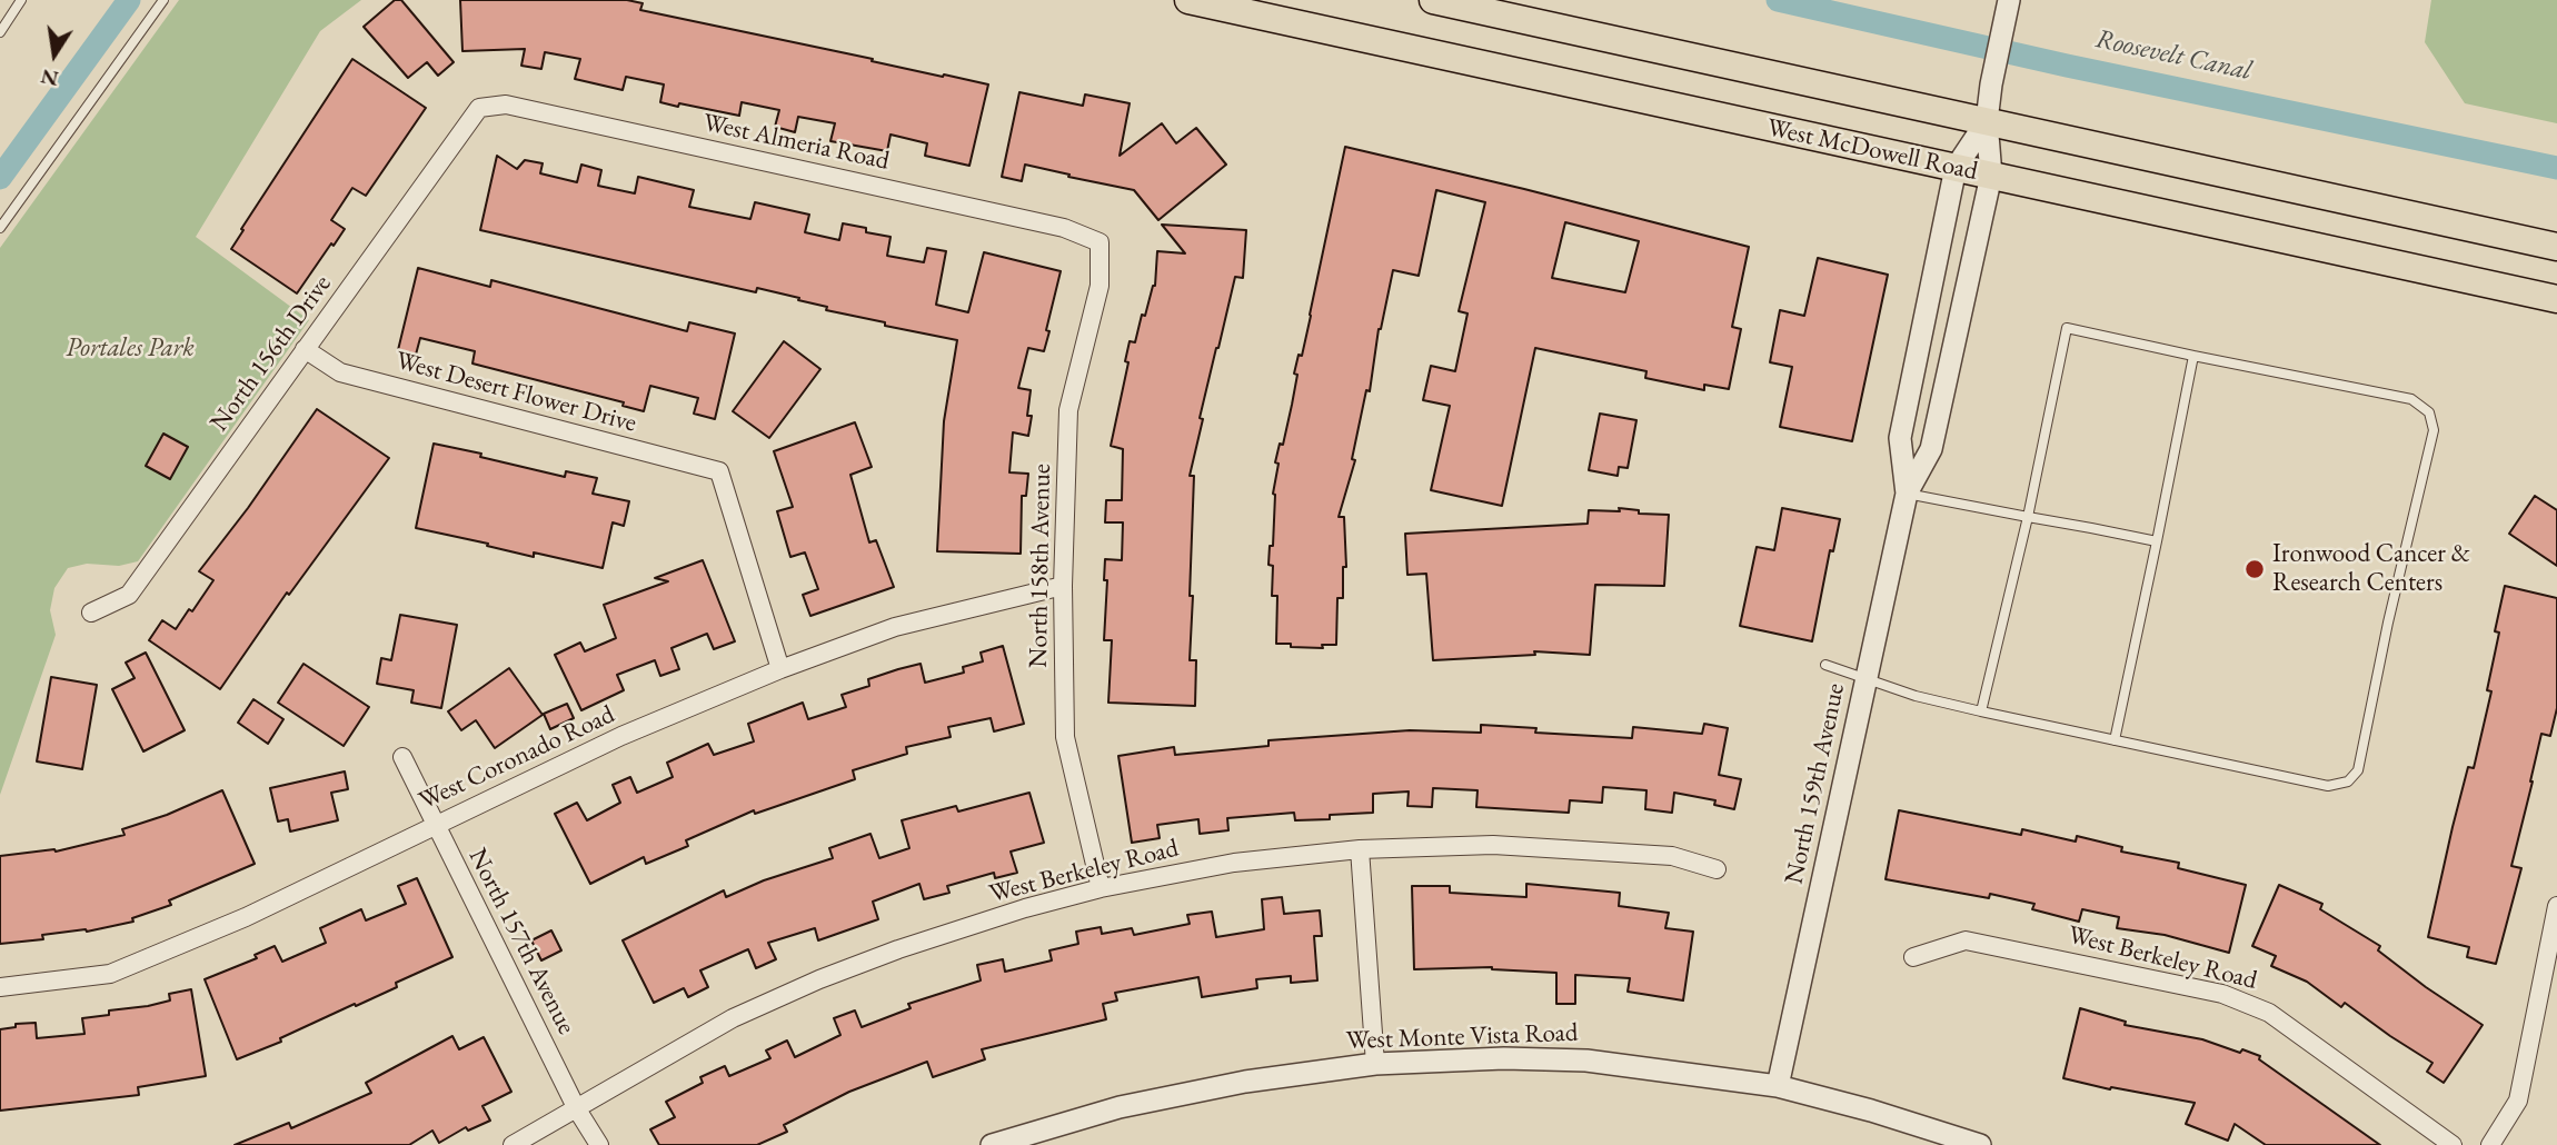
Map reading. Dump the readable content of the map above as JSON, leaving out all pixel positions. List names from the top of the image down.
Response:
{
  "streets": {
    "main road": ["West McDowell Road"],
    "street": [
      "West Almeria Road",
      "North 156th Drive",
      "West Desert Flower Drive",
      "North 158th Avenue",
      "West Coronado Road",
      "North 159th Avenue",
      "West Berkeley Road",
      "North 157th Avenue",
      "West Monte Vista Road"
    ]
  },
  "crossings": [
    ["West Almeria Road", "North 156th Drive"],
    ["West Almeria Road", "North 158th Avenue"],
    ["West McDowell Road", "North 159th Avenue"],
    ["North 156th Drive", "West Desert Flower Drive"],
    ["West Desert Flower Drive", "West Coronado Road"],
    ["North 158th Avenue", "West Coronado Road"],
    ["North 158th Avenue", "West Berkeley Road"],
    ["West Coronado Road", "North 157th Avenue"],
    ["North 159th Avenue", "West Monte Vista Road"],
    ["West Berkeley Road", "North 157th Avenue"]
  ],
  "water": ["Roosevelt Canal"],
  "parks": ["Portales Park"],
  "places": ["Ironwood Cancer & Research Centers"],
  "north": "bottom"
}
